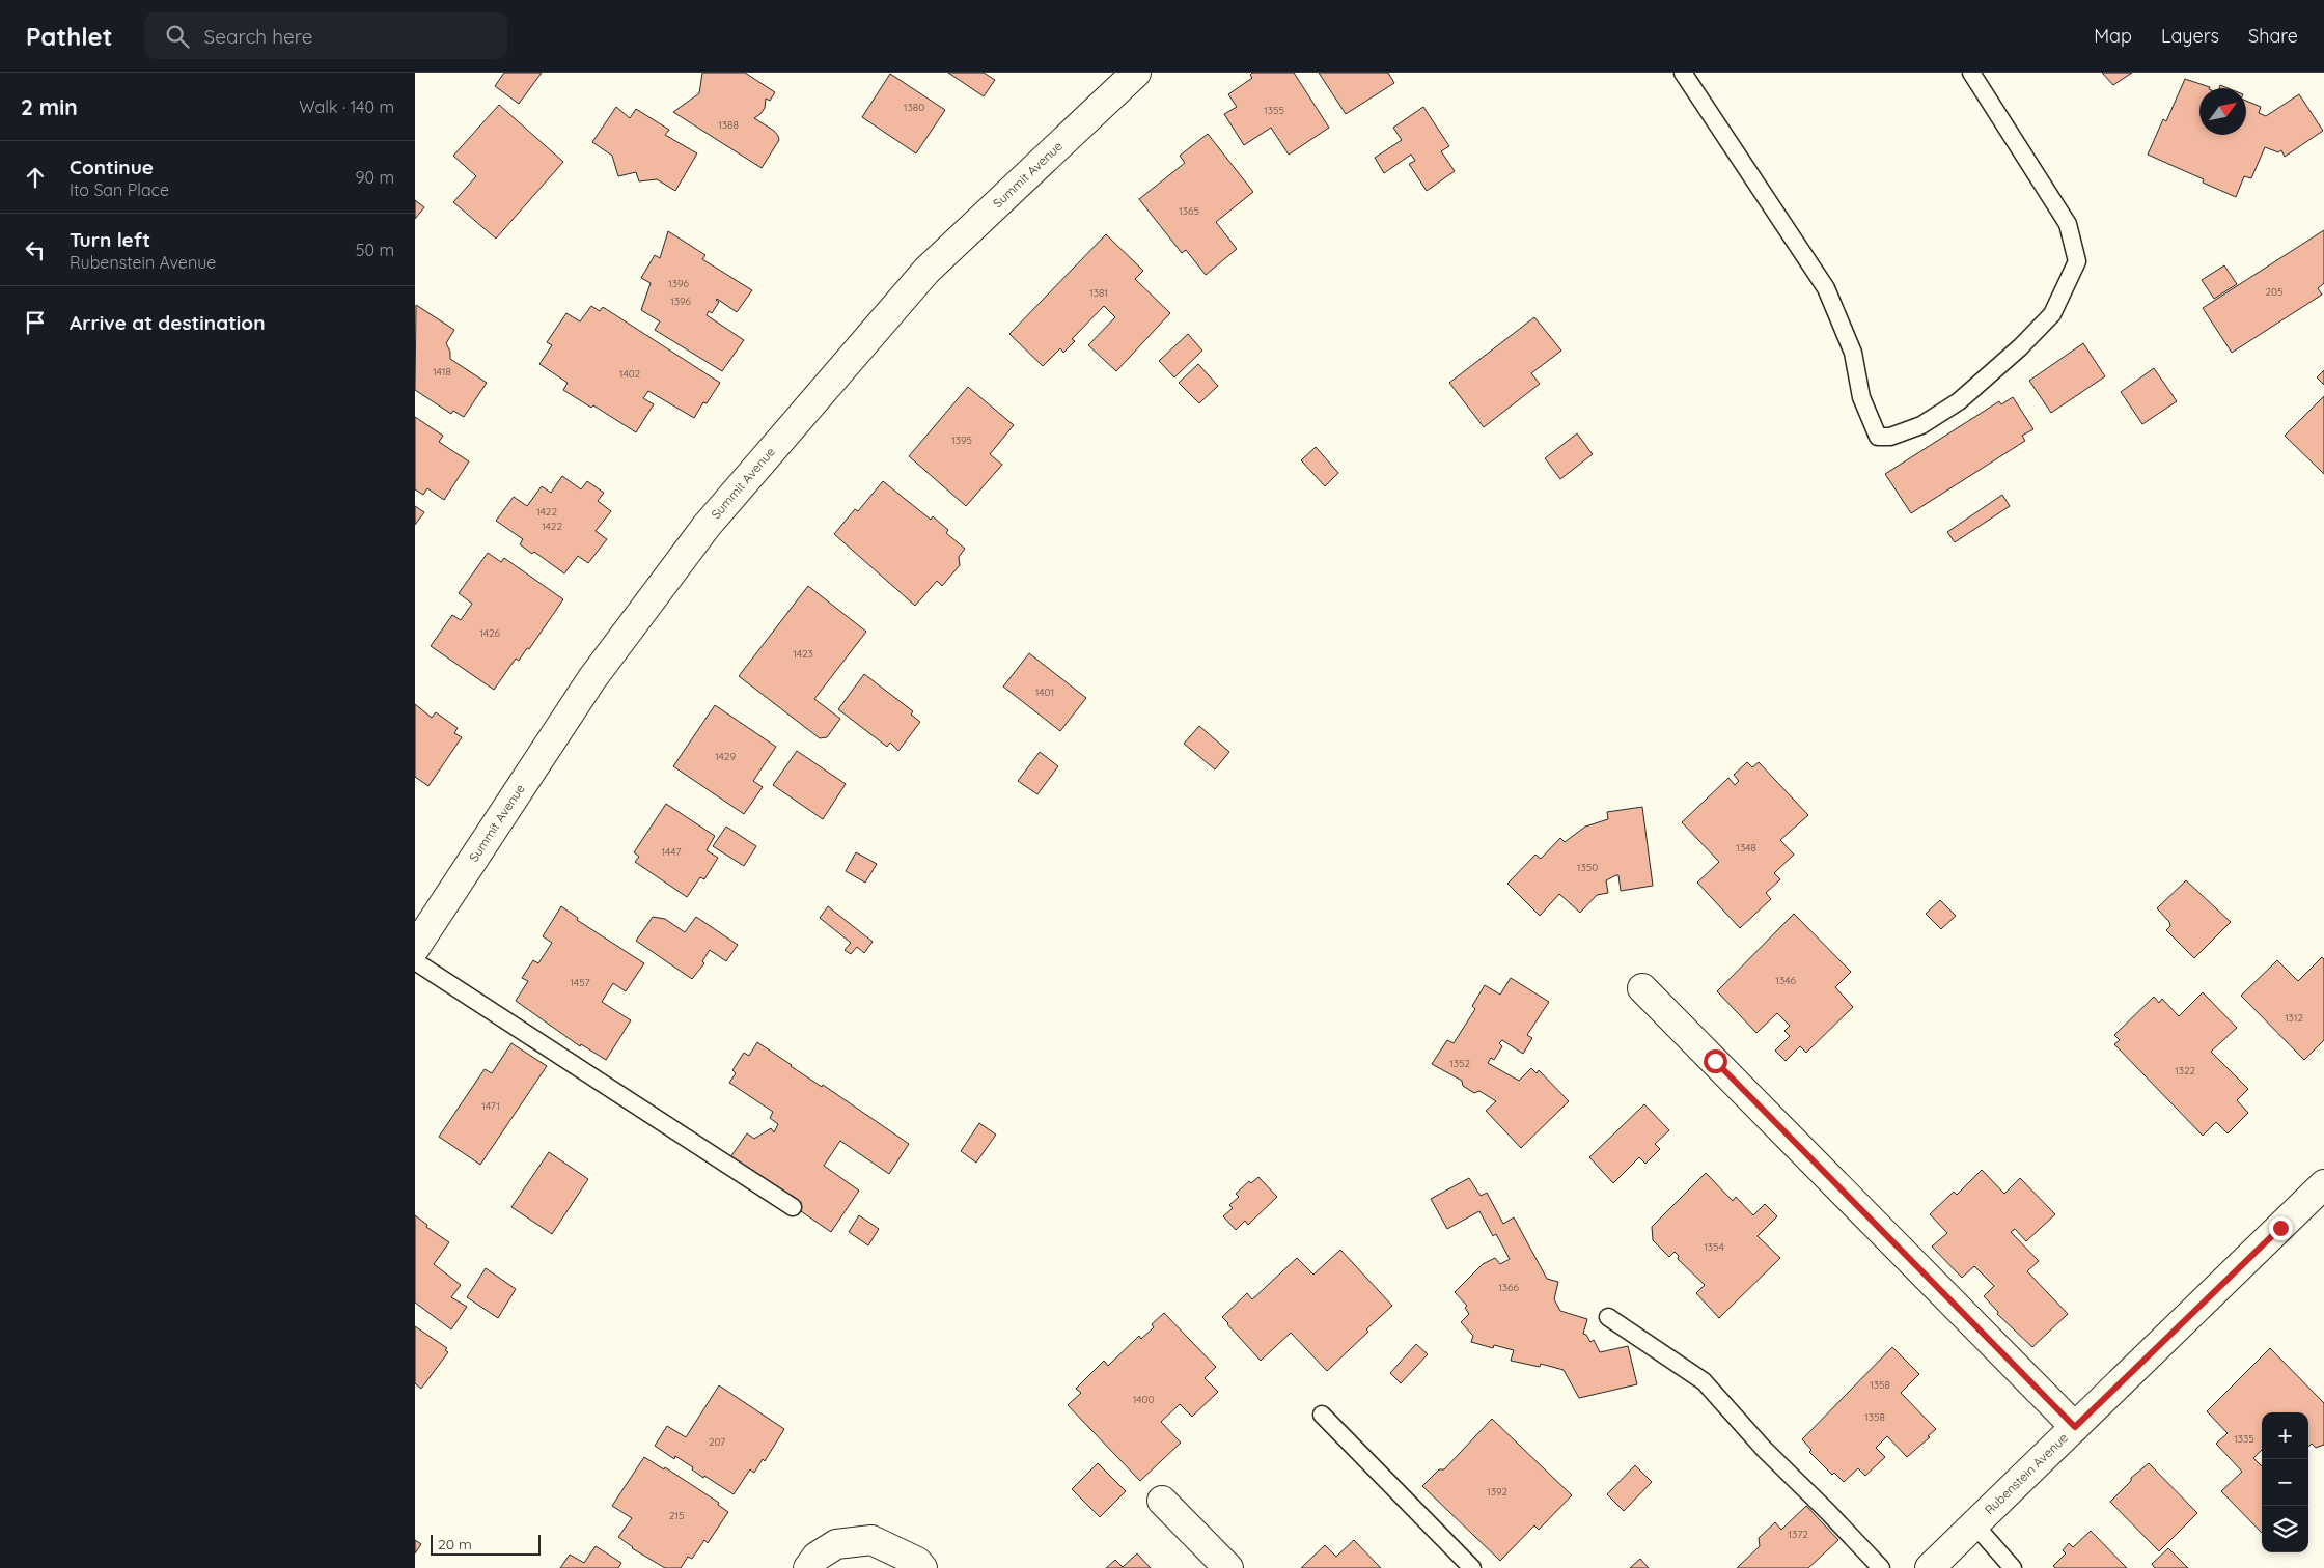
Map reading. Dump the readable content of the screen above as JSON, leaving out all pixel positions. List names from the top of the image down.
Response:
{
  "streets": {
    "street": ["Summit Avenue", "Rubenstein Avenue"]
  },
  "house_numbers": [
    "1380",
    "1355",
    "1388",
    "1365",
    "1396",
    "205",
    "1381",
    "1396",
    "1418",
    "1402",
    "1395",
    "1422",
    "1422",
    "1426",
    "1423",
    "1401",
    "1429",
    "1348",
    "1447",
    "1350",
    "1346",
    "1457",
    "1312",
    "1352",
    "1322",
    "1471",
    "1354",
    "1366",
    "1358",
    "1400",
    "1358",
    "1335",
    "207",
    "1392",
    "215",
    "1372"
  ],
  "scale_bar": "20 m",
  "north": "top right",
  "page": {
    "header": "Pathlet",
    "search": "Search here",
    "nav": ["Map", "Layers", "Share"],
    "heading": ["2 min", "Walk · 140 m"],
    "list": [
      ["Continue", "Ito San Place", "90 m"],
      ["Turn left", "Rubenstein Avenue", "50 m"],
      "Arrive at destination"
    ],
    "map_buttons": ["+", "−"],
    "scale": "20 m"
  }
}
